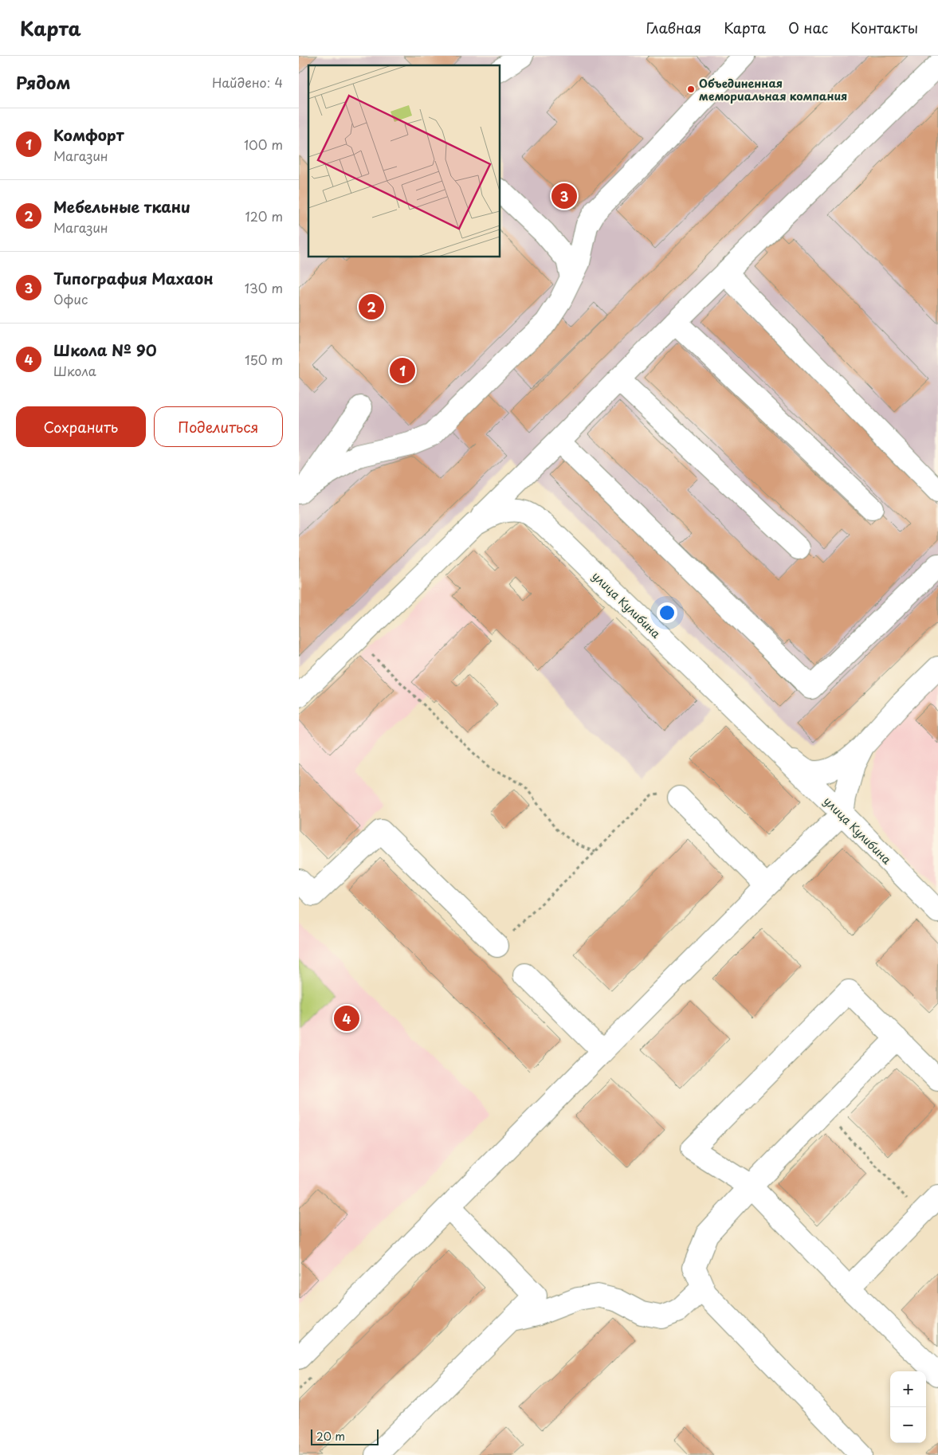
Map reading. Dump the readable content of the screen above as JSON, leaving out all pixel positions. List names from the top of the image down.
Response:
{
  "streets": {
    "street": ["улица Кулибина"]
  },
  "places": ["Объединенная мемориальная компания"],
  "scale_bar": "20 m",
  "page": {
    "header": "Карта",
    "nav": [
      "Главная",
      "Карта",
      "О нас",
      "Контакты"
    ],
    "heading": ["Рядом", "Найдено: 4"],
    "list": [
      {
        "mark": "1",
        "name": "Комфорт",
        "note": "Магазин",
        "value": "100 m"
      },
      {
        "mark": "2",
        "name": "Мебельные ткани",
        "note": "Магазин",
        "value": "120 m"
      },
      {
        "mark": "3",
        "name": "Типография Махаон",
        "note": "Офис",
        "value": "130 m"
      },
      {
        "mark": "4",
        "name": "Школа № 90",
        "note": "Школа",
        "value": "150 m"
      }
    ],
    "pins": [
      "3",
      "2",
      "1",
      "4"
    ],
    "buttons": ["Сохранить", "Поделиться"],
    "map_buttons": ["+", "−"],
    "scale": "20 m"
  }
}
